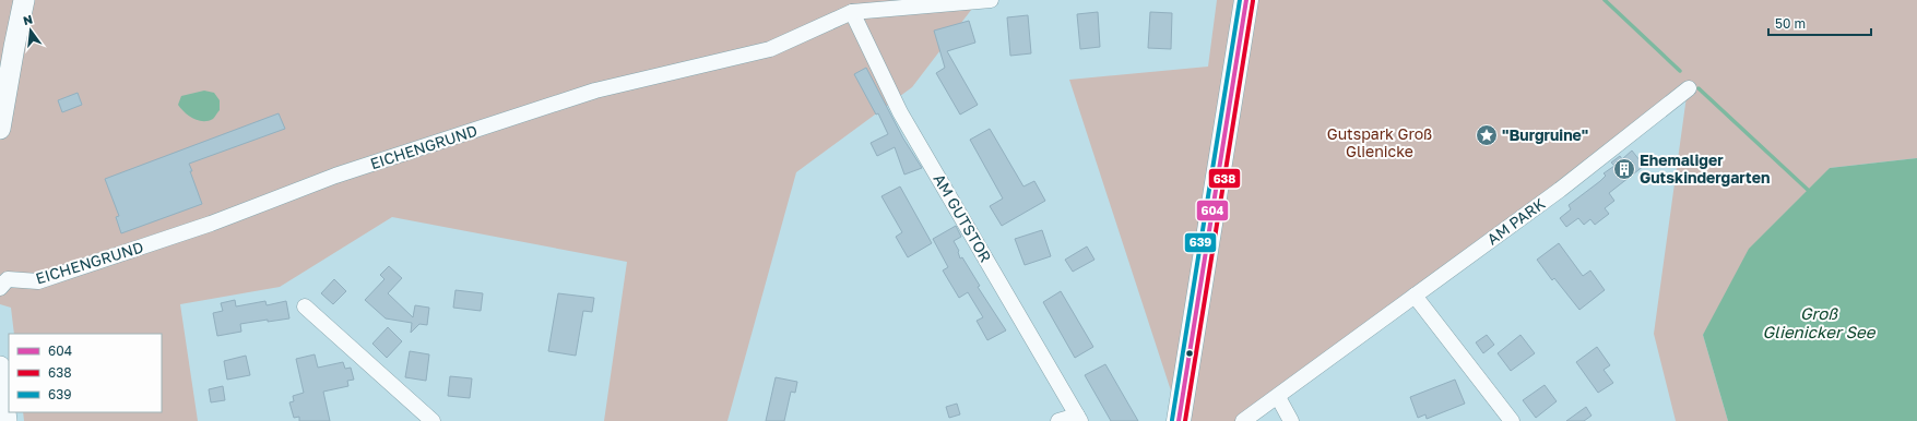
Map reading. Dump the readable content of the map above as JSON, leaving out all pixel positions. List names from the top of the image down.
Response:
{
  "streets": {
    "street": ["EICHENGRUND", "AM GUTSTOR", "AM PARK"]
  },
  "crossings": [
    ["EICHENGRUND", "AM GUTSTOR"]
  ],
  "water": ["Groß Glienicker See"],
  "parks": ["Gutspark Groß Glienicke"],
  "places": {
    "place": ["\"Burgruine\""],
    "building": ["Ehemaliger Gutskindergarten"]
  },
  "lines": ["transit line 604", "transit line 639", "transit line 638"],
  "legend": ["604", "638", "639"],
  "scale_bar": "50 m",
  "north": "top"
}
